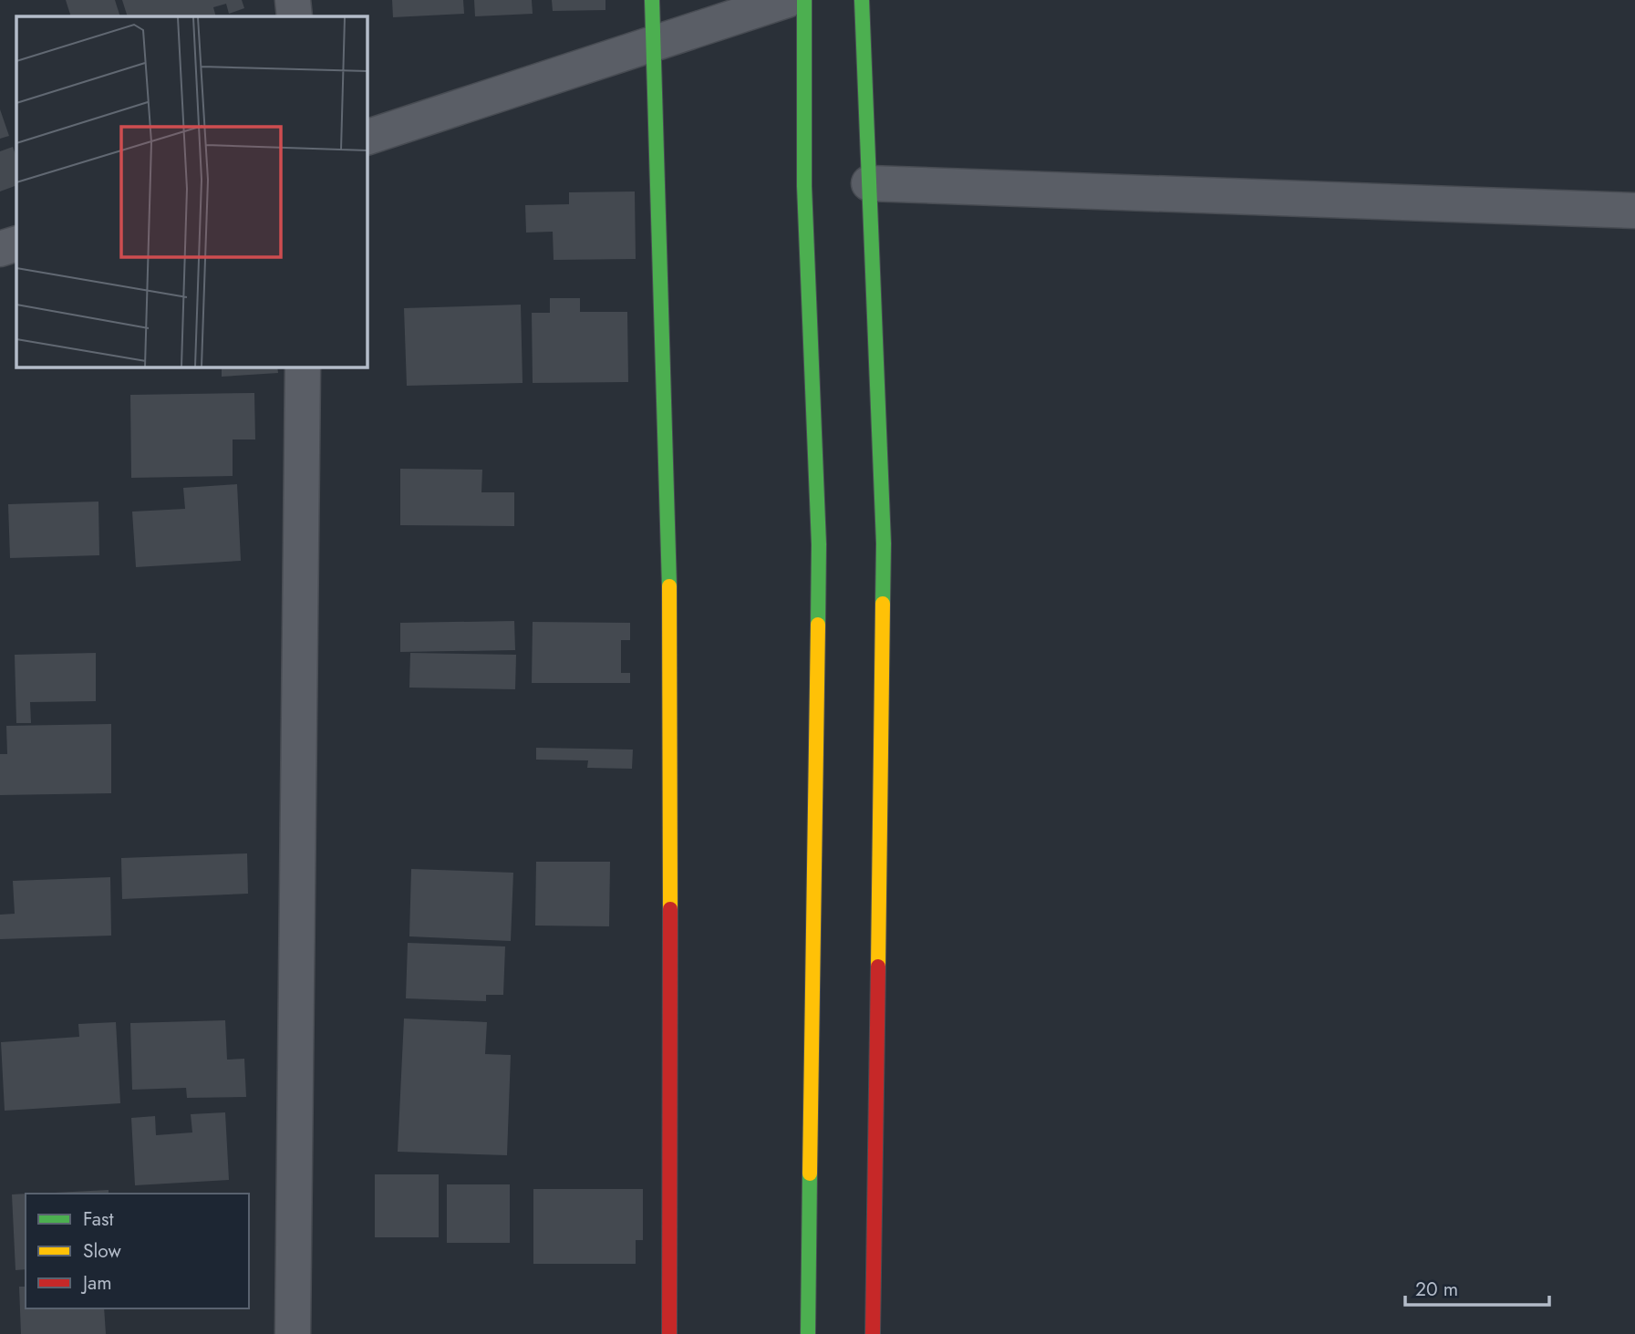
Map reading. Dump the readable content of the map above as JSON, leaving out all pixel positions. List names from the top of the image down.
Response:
{
  "legend": ["Fast", "Slow", "Jam"],
  "scale_bar": "20 m"
}
